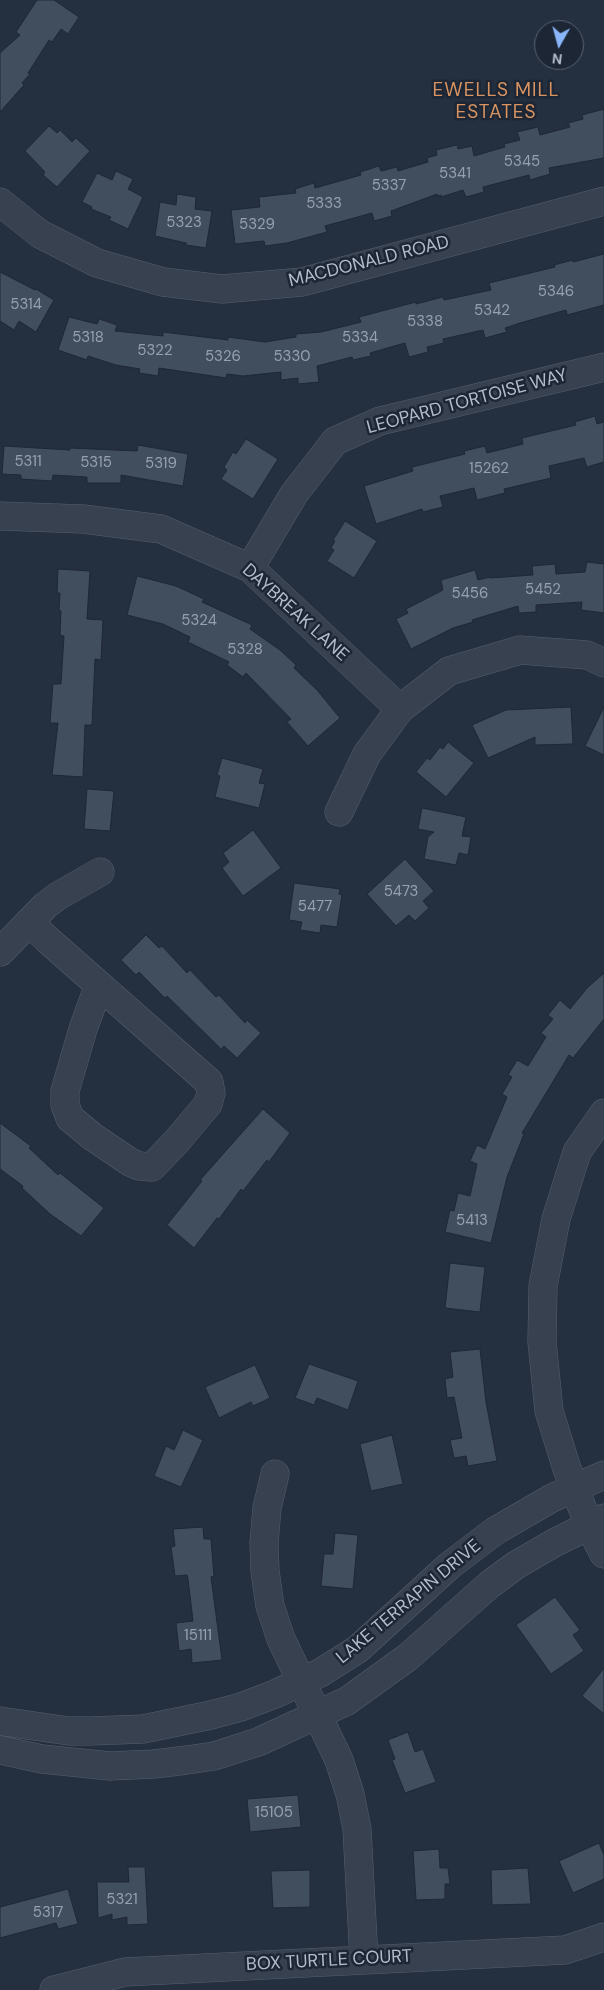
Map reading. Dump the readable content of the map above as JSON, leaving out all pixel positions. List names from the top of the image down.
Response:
{
  "streets": {
    "street": [
      "MACDONALD ROAD",
      "LEOPARD TORTOISE WAY",
      "DAYBREAK LANE",
      "LAKE TERRAPIN DRIVE",
      "BOX TURTLE COURT"
    ]
  },
  "crossings": [
    ["LEOPARD TORTOISE WAY", "DAYBREAK LANE"]
  ],
  "districts": ["EWELLS MILL ESTATES"],
  "house_numbers": [
    "5345",
    "5341",
    "5337",
    "5333",
    "5323",
    "5329",
    "5346",
    "5314",
    "5342",
    "5338",
    "5318",
    "5334",
    "5322",
    "5326",
    "5330",
    "5311",
    "5315",
    "5319",
    "15262",
    "5452",
    "5456",
    "5324",
    "5328",
    "5473",
    "5477",
    "5413",
    "15111",
    "15105",
    "5321",
    "5317"
  ],
  "north": "bottom"
}
